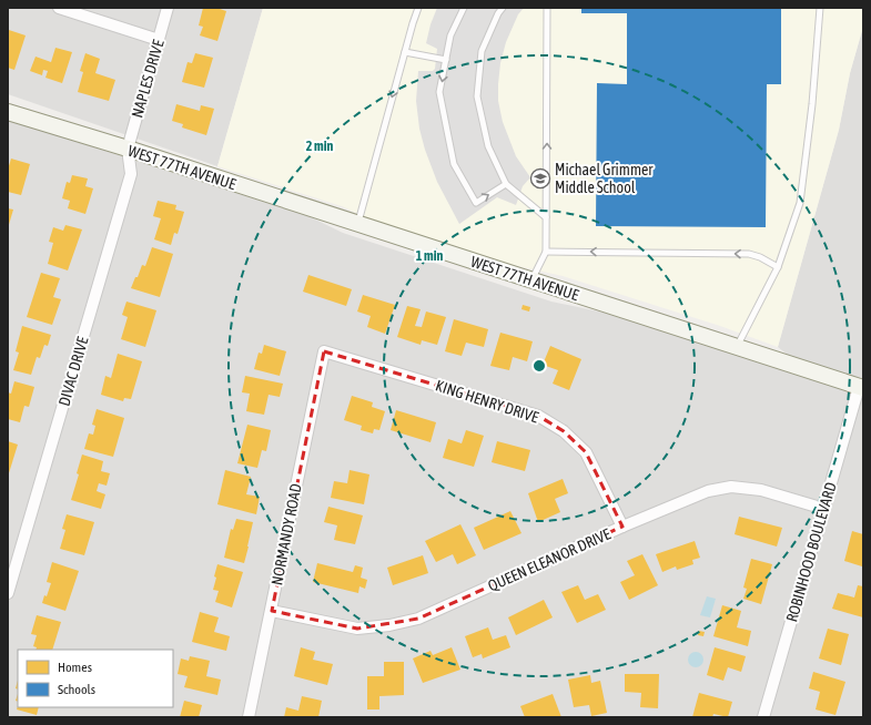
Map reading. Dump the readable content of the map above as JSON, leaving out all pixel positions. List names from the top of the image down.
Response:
{
  "streets": {
    "street": [
      "NAPLES DRIVE",
      "WEST 77TH AVENUE",
      "DIVAC DRIVE",
      "KING HENRY DRIVE",
      "NORMANDY ROAD",
      "ROBINHOOD BOULEVARD",
      "QUEEN ELEANOR DRIVE"
    ]
  },
  "crossings": [
    ["NAPLES DRIVE", "WEST 77TH AVENUE"],
    ["NAPLES DRIVE", "DIVAC DRIVE"],
    ["WEST 77TH AVENUE", "DIVAC DRIVE"],
    ["WEST 77TH AVENUE", "ROBINHOOD BOULEVARD"],
    ["KING HENRY DRIVE", "NORMANDY ROAD"],
    ["KING HENRY DRIVE", "QUEEN ELEANOR DRIVE"],
    ["NORMANDY ROAD", "QUEEN ELEANOR DRIVE"],
    ["ROBINHOOD BOULEVARD", "QUEEN ELEANOR DRIVE"]
  ],
  "places": {
    "school or university": ["Michael Grimmer Middle School"]
  },
  "legend": ["Homes", "Schools"],
  "rings": ["2 min", "1 min"]
}
